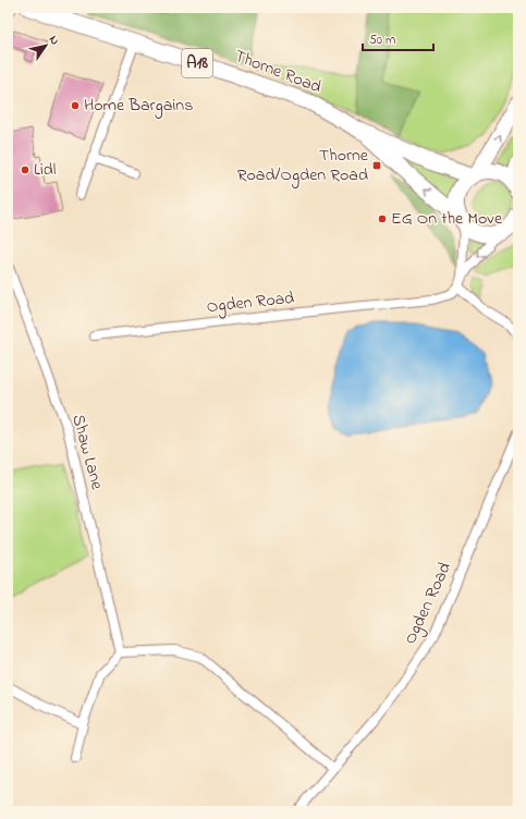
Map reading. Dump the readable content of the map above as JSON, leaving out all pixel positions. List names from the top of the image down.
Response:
{
  "streets": {
    "highway": ["A18", "Thorne Road"],
    "street": ["Ogden Road", "Shaw Lane"]
  },
  "places": {
    "other": ["Home Bargains", "Lidl", "EG On the Move"],
    "transit": ["Thorne Road/Ogden Road"]
  },
  "scale_bar": "50 m",
  "north": "top right"
}
